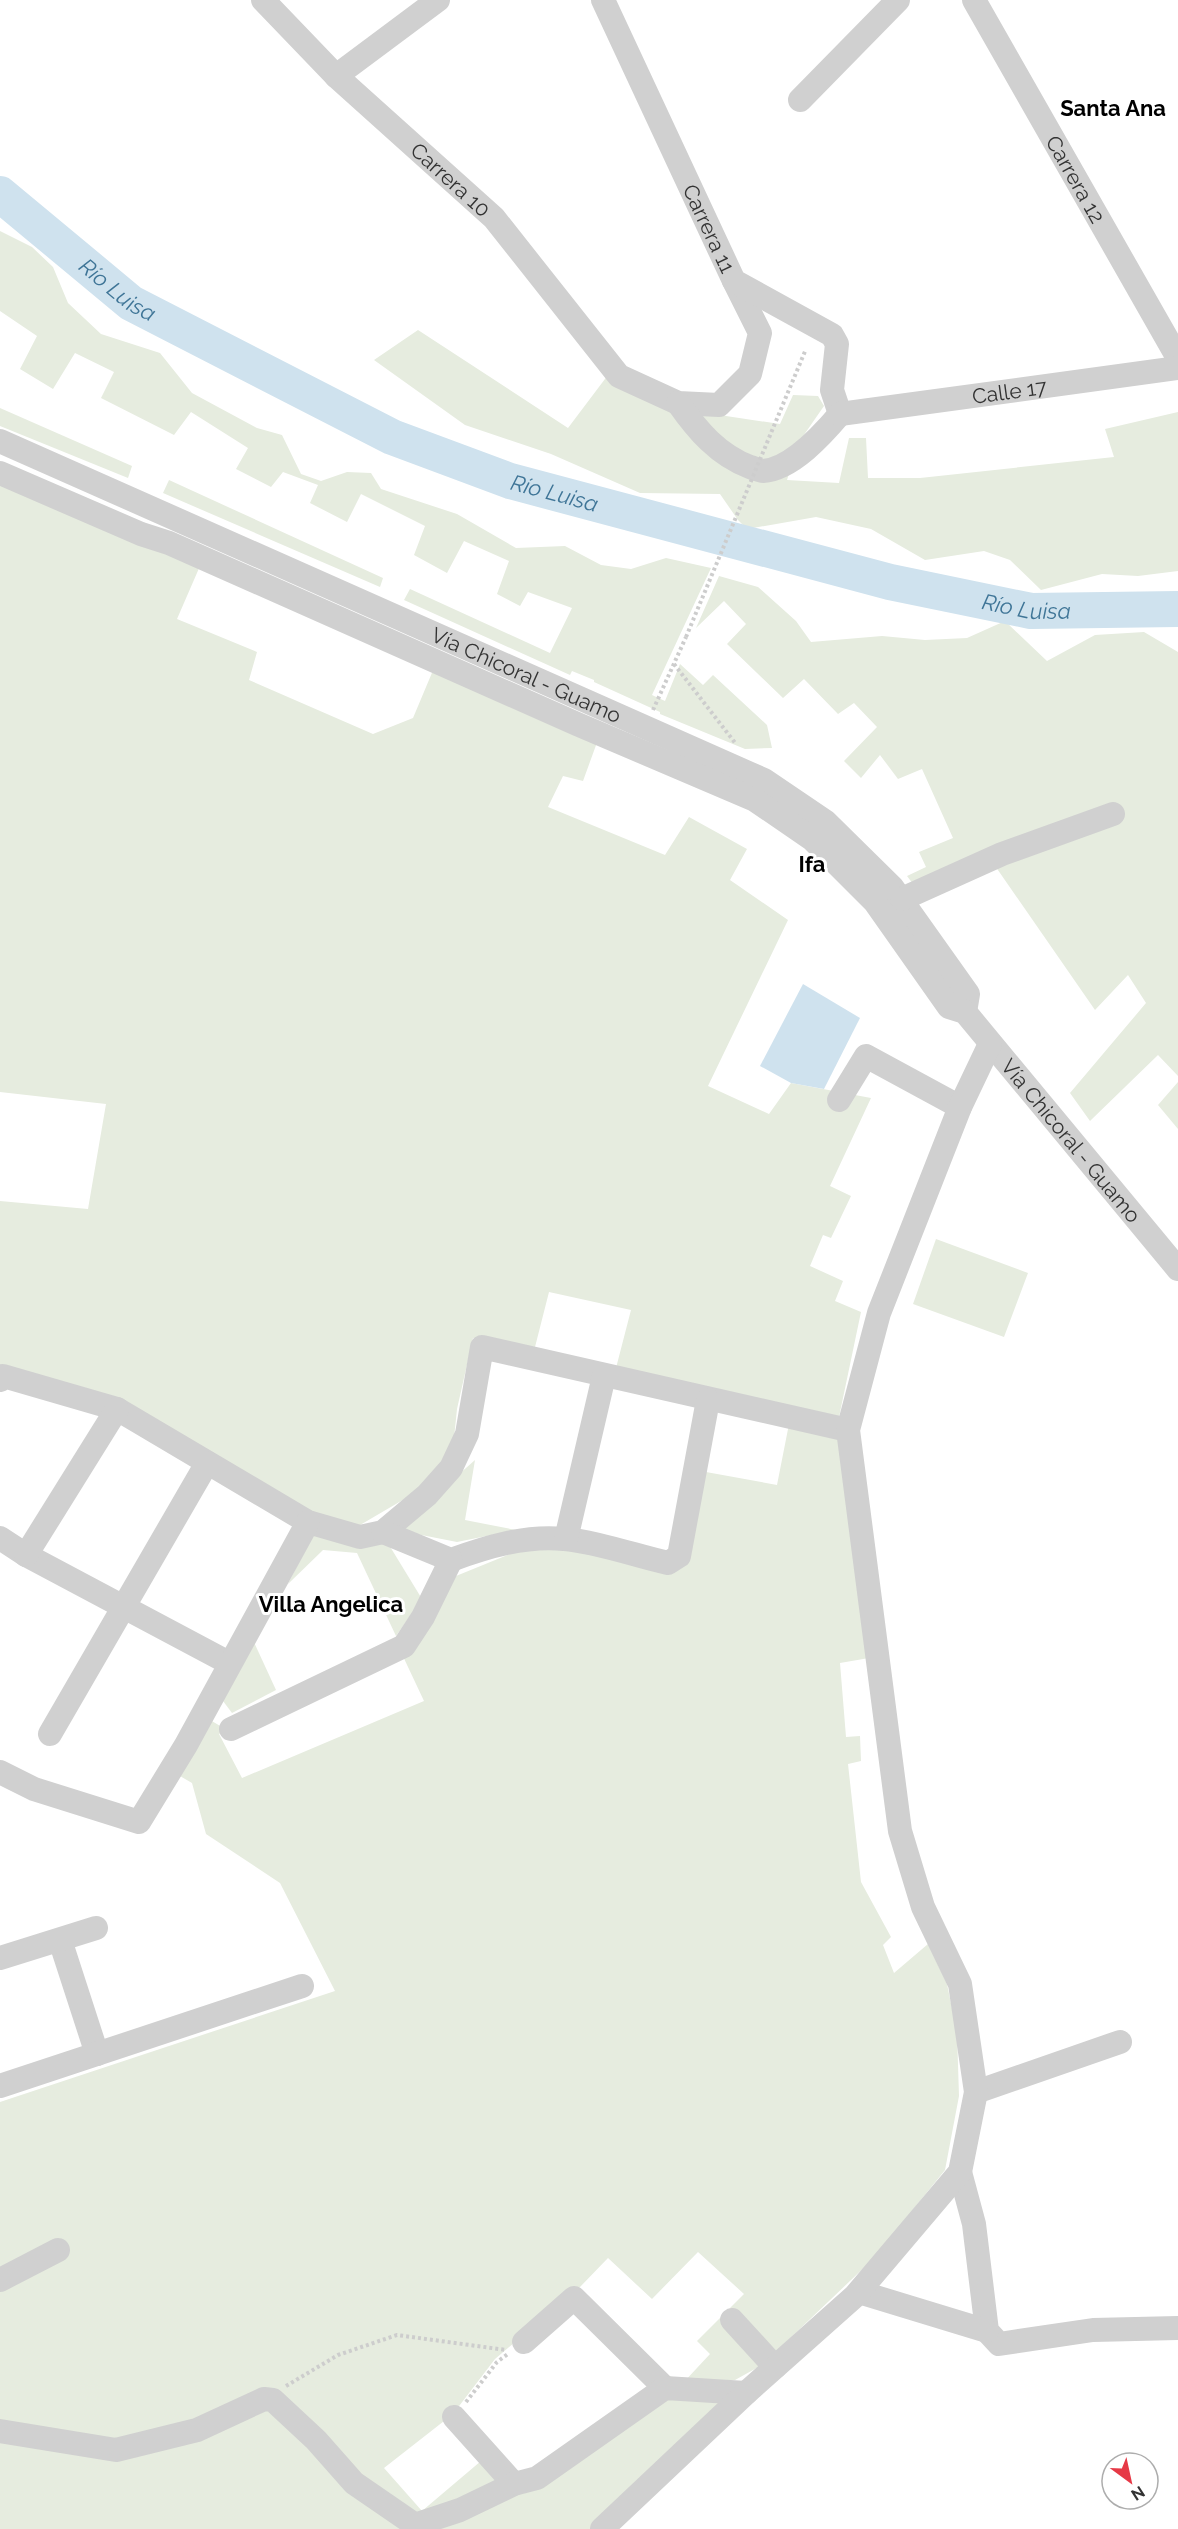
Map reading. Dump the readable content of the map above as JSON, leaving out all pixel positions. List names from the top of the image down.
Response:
{
  "streets": {
    "street": [
      "Carrera 10",
      "Carrera 12",
      "Carrera 11",
      "Calle 17",
      "Vía Chicoral - Guamo"
    ]
  },
  "crossings": [
    ["Carrera 11", "Calle 17"]
  ],
  "districts": ["Santa Ana", "Ifa", "Villa Angelica"],
  "water": ["Río Luisa"],
  "north": "bottom right"
}
